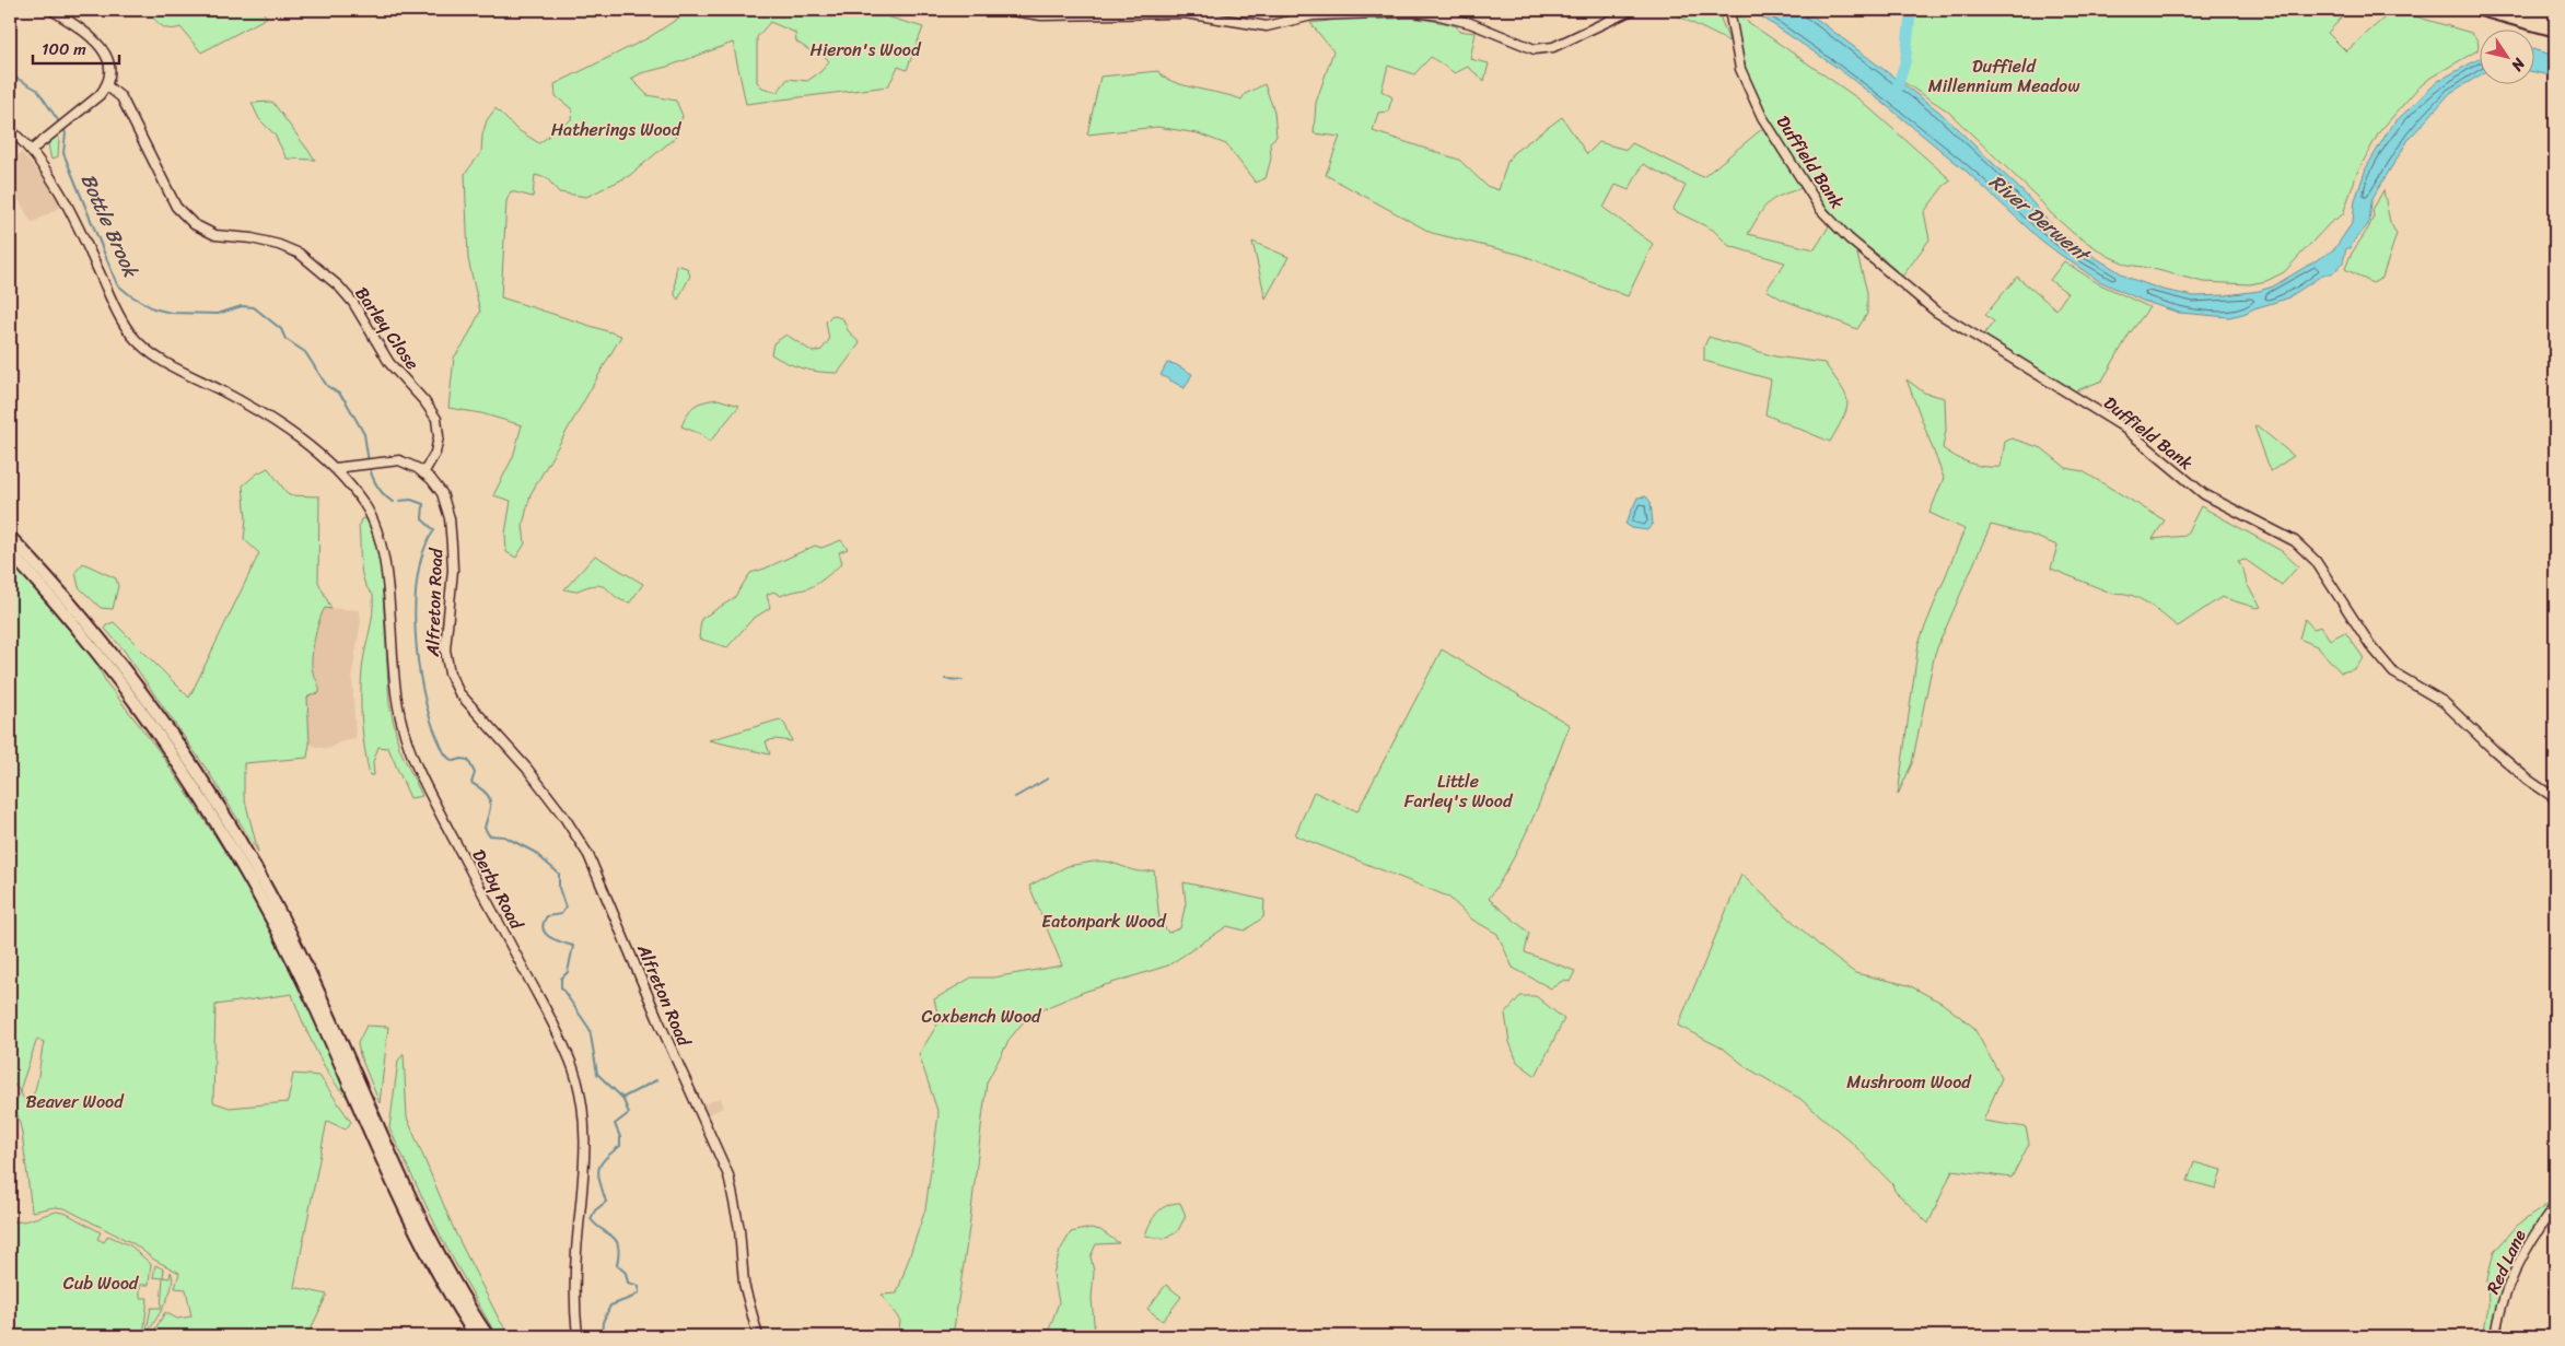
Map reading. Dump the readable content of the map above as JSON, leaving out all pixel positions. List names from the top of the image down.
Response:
{
  "streets": {
    "street": [
      "Duffield Bank",
      "Barley Close",
      "Alfreton Road",
      "Derby Road",
      "Red Lane"
    ]
  },
  "crossings": [
    ["Barley Close", "Alfreton Road"],
    ["Alfreton Road", "Derby Road"]
  ],
  "water": ["River Derwent", "Bottle Brook"],
  "parks": [
    "Hieron's Wood",
    "Duffield Millennium Meadow",
    "Hatherings Wood",
    "Little Farley's Wood",
    "Eatonpark Wood",
    "Coxbench Wood",
    "Mushroom Wood",
    "Beaver Wood",
    "Cub Wood"
  ],
  "scale_bar": "100 m",
  "north": "bottom right"
}
